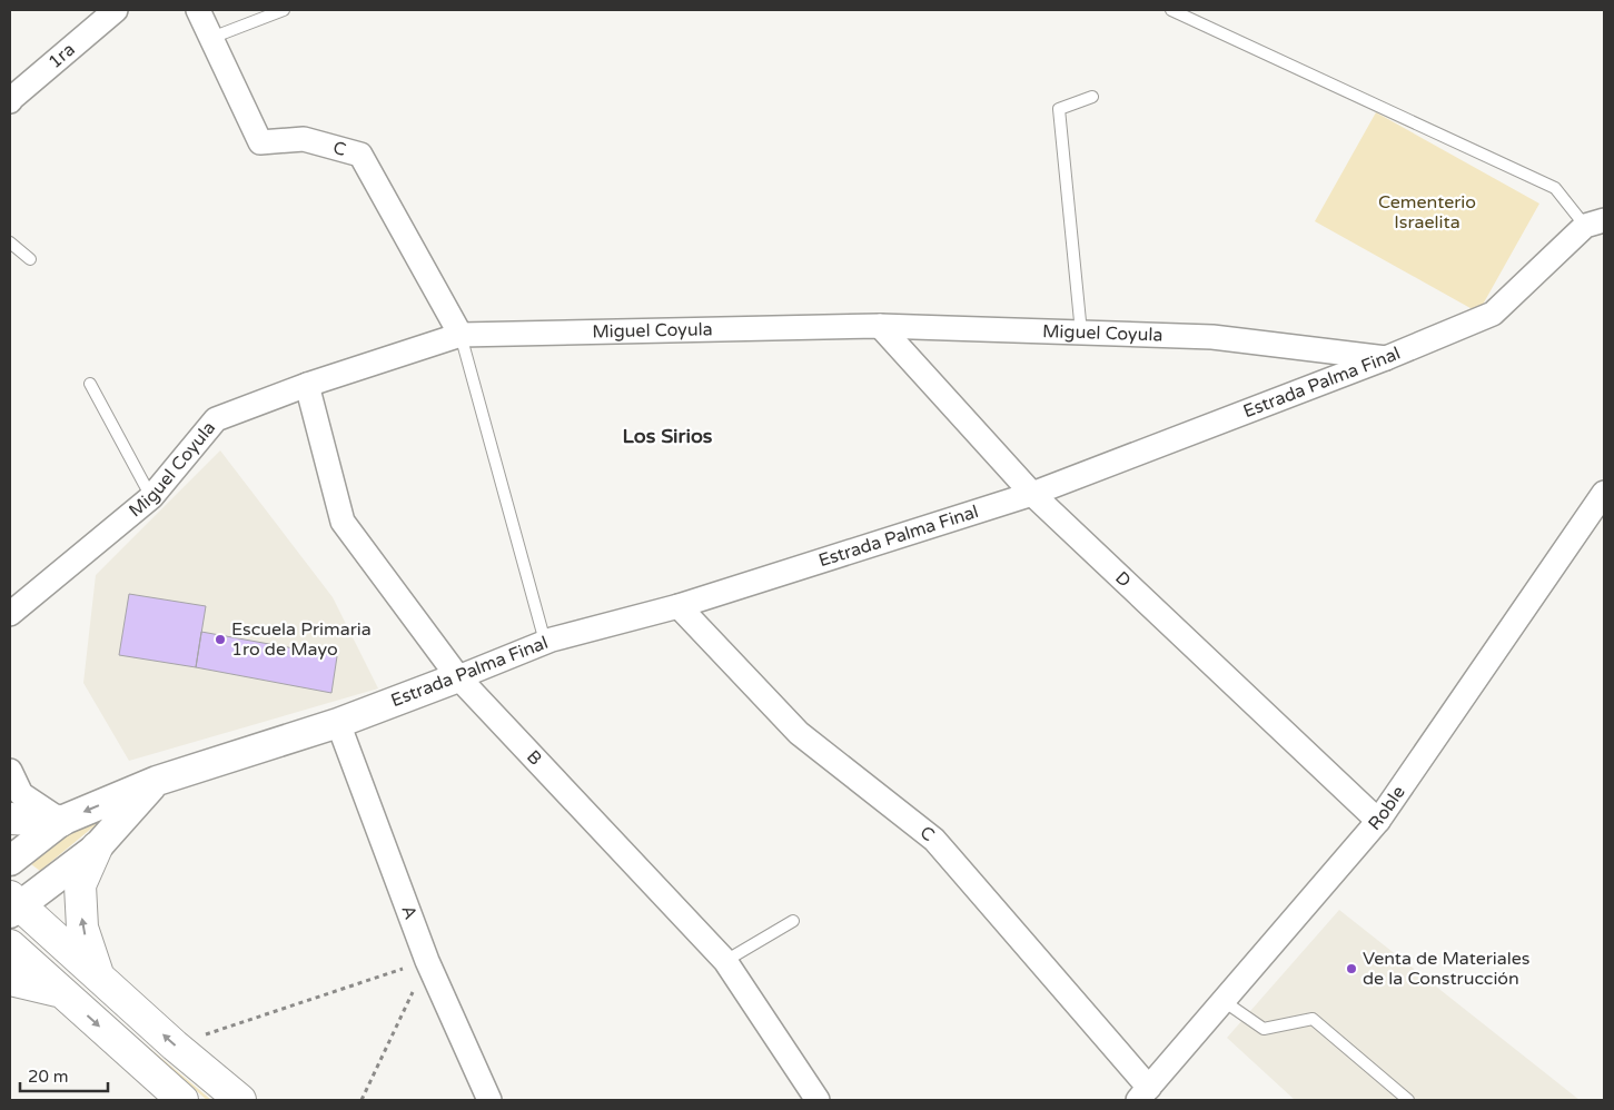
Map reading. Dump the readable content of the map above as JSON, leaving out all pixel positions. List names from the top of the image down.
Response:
{
  "streets": {
    "street": [
      "1ra",
      "C",
      "Miguel Coyula",
      "Estrada Palma Final",
      "D",
      "B",
      "Roble",
      "A"
    ]
  },
  "crossings": [
    ["C", "Miguel Coyula"],
    ["C", "Estrada Palma Final"],
    ["C", "Roble"],
    ["Miguel Coyula", "Estrada Palma Final"],
    ["Miguel Coyula", "D"],
    ["Miguel Coyula", "B"],
    ["Estrada Palma Final", "D"],
    ["Estrada Palma Final", "B"],
    ["Estrada Palma Final", "A"],
    ["D", "Roble"]
  ],
  "districts": ["Los Sirios"],
  "parks": ["Cementerio Israelita"],
  "places": ["Escuela Primaria 1ro de Mayo", "Venta de Materiales de la Construcción"],
  "scale_bar": "20 m"
}
